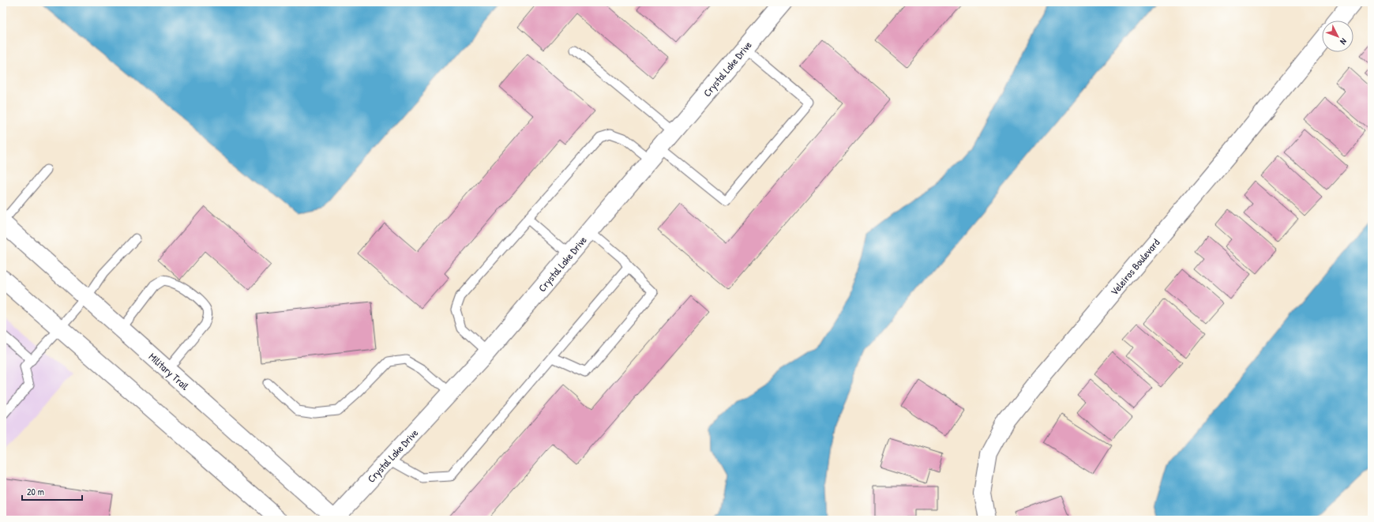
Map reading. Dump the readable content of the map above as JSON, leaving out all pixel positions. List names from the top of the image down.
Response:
{
  "streets": {
    "street": ["Crystal Lake Drive", "Veleiros Boulevard", "Military Trail"]
  },
  "crossings": [
    ["Crystal Lake Drive", "Military Trail"]
  ],
  "scale_bar": "20 m",
  "north": "bottom right"
}
